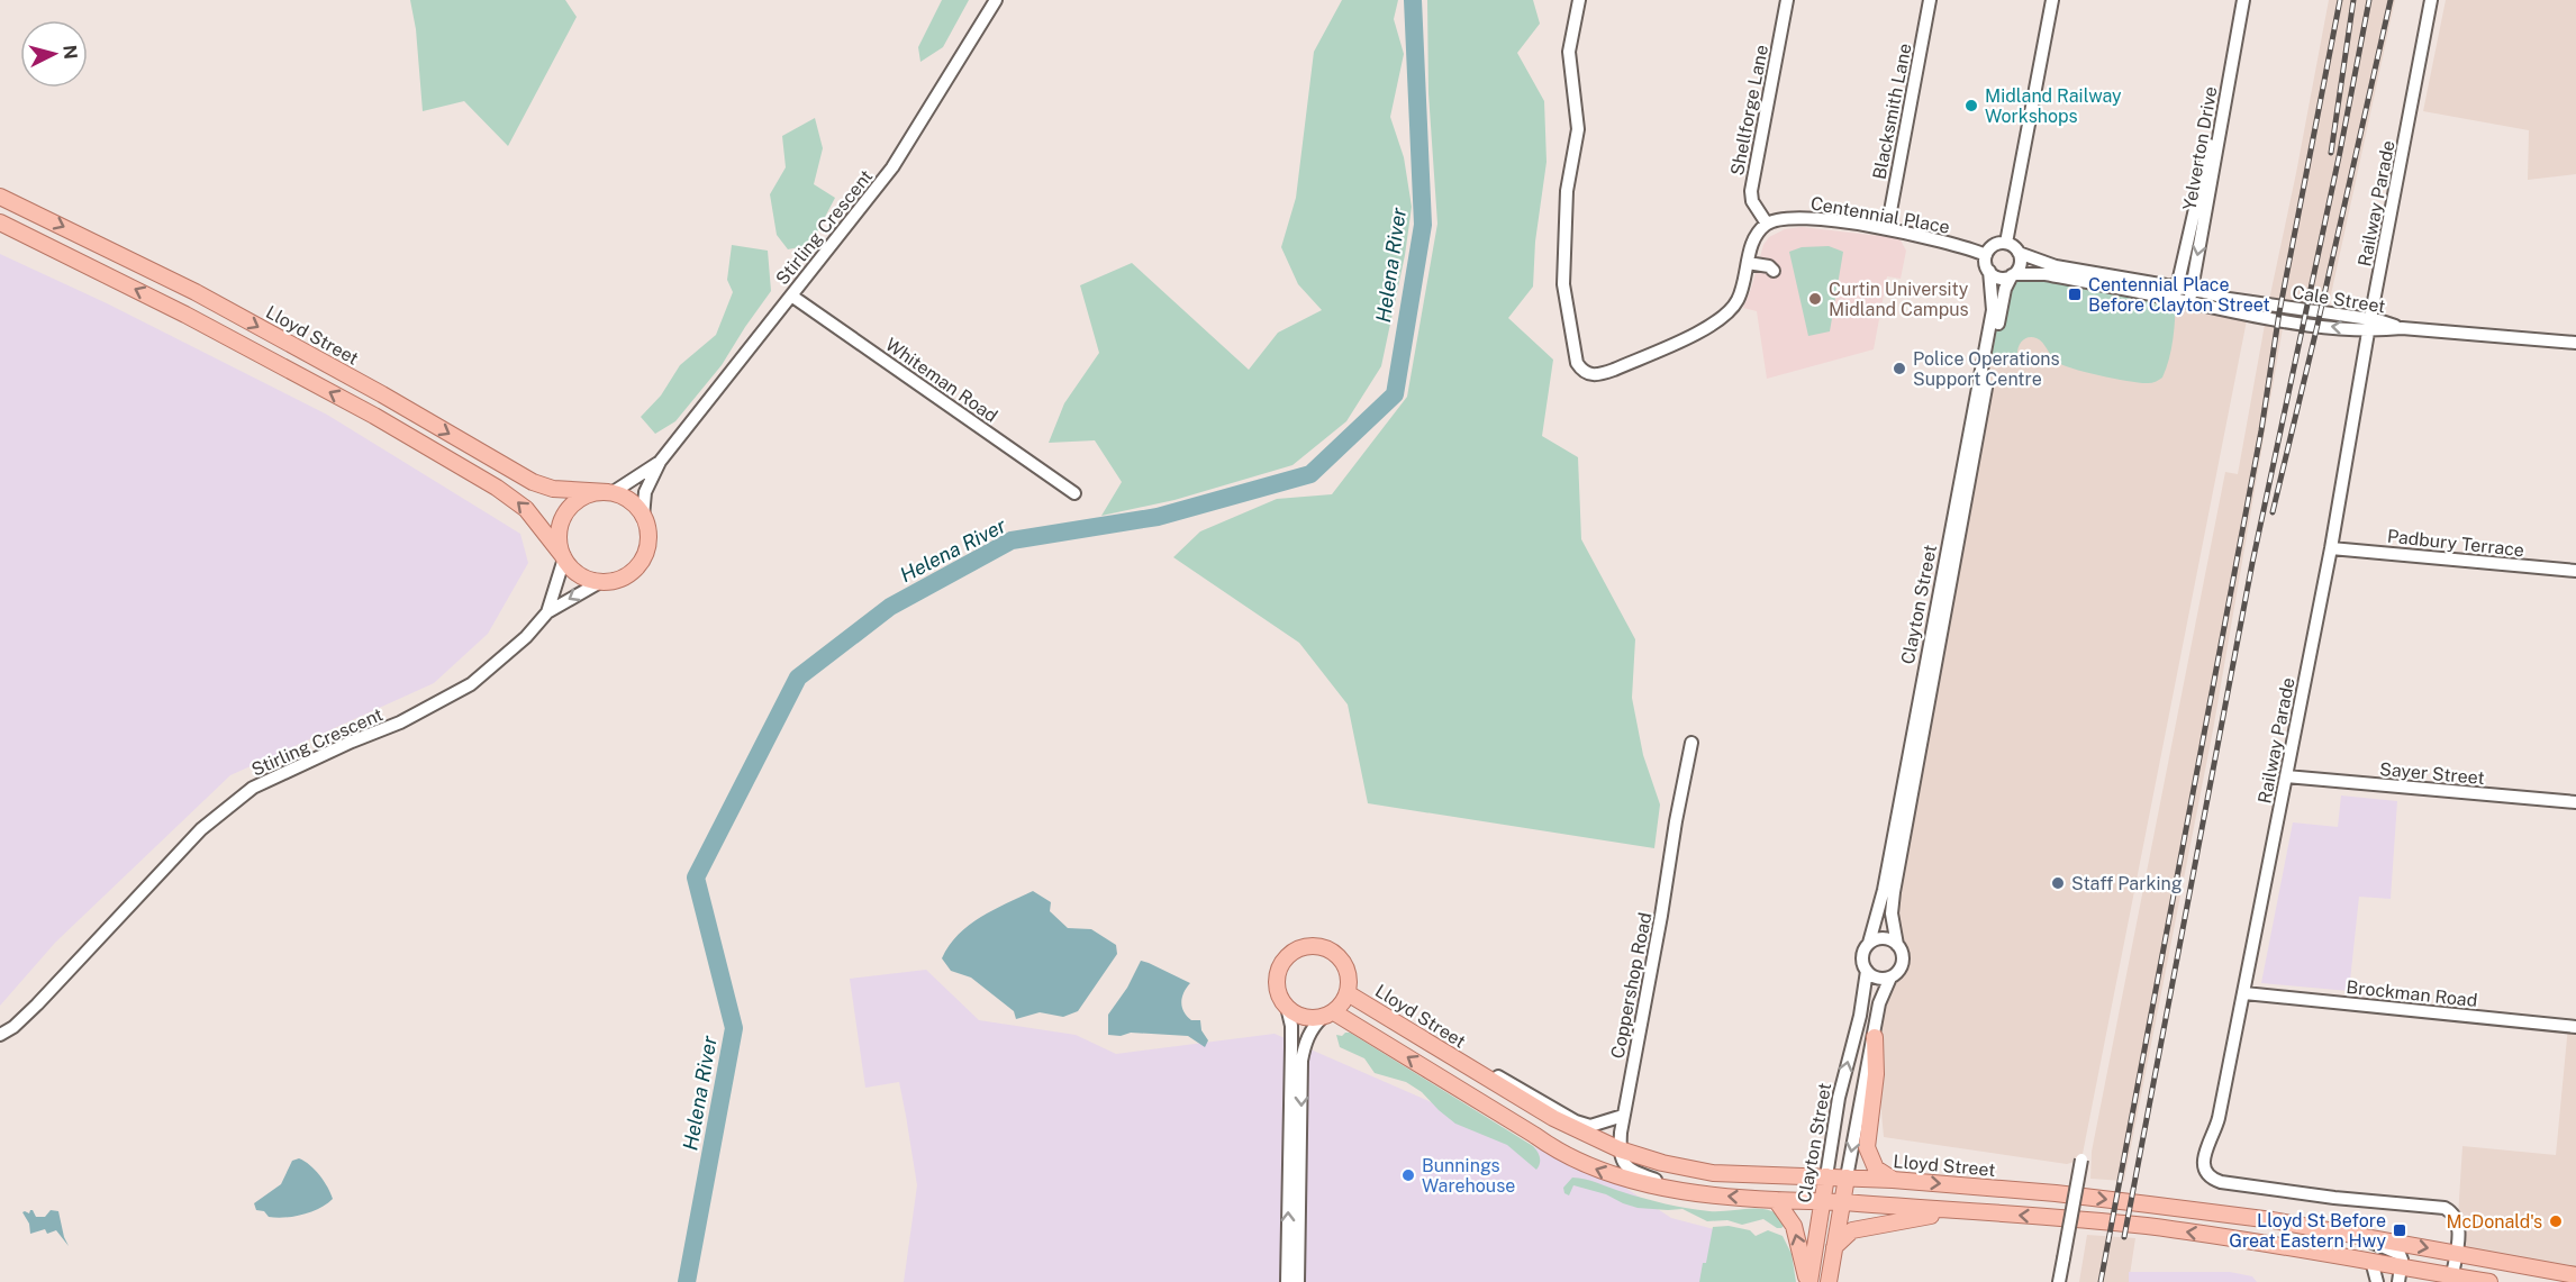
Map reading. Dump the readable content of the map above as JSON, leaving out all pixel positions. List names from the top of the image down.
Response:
{
  "streets": {
    "main road": ["Lloyd Street", "Clayton Street"],
    "street": [
      "Shellforge Lane",
      "Blacksmith Lane",
      "Yelverton Drive",
      "Railway Parade",
      "Centennial Place",
      "Stirling Crescent",
      "Cale Street",
      "Whiteman Road",
      "Padbury Terrace",
      "Sayer Street",
      "Coppershop Road",
      "Brockman Road"
    ]
  },
  "crossings": [
    ["Shellforge Lane", "Centennial Place"],
    ["Blacksmith Lane", "Centennial Place"],
    ["Yelverton Drive", "Cale Street"],
    ["Railway Parade", "Cale Street"],
    ["Railway Parade", "Lloyd Street"],
    ["Railway Parade", "Padbury Terrace"],
    ["Railway Parade", "Sayer Street"],
    ["Railway Parade", "Brockman Road"],
    ["Centennial Place", "Clayton Street"],
    ["Stirling Crescent", "Lloyd Street"],
    ["Stirling Crescent", "Whiteman Road"],
    ["Lloyd Street", "Clayton Street"],
    ["Lloyd Street", "Coppershop Road"]
  ],
  "water": ["Helena River"],
  "places": {
    "other": [
      "Midland Railway Workshops",
      "Curtin University Midland Campus",
      "Police Operations Support Centre",
      "Staff Parking",
      "Bunnings Warehouse",
      "McDonald's"
    ],
    "transit": ["Centennial Place Before Clayton Street", "Lloyd St Before Great Eastern Hwy"]
  },
  "north": "right"
}
